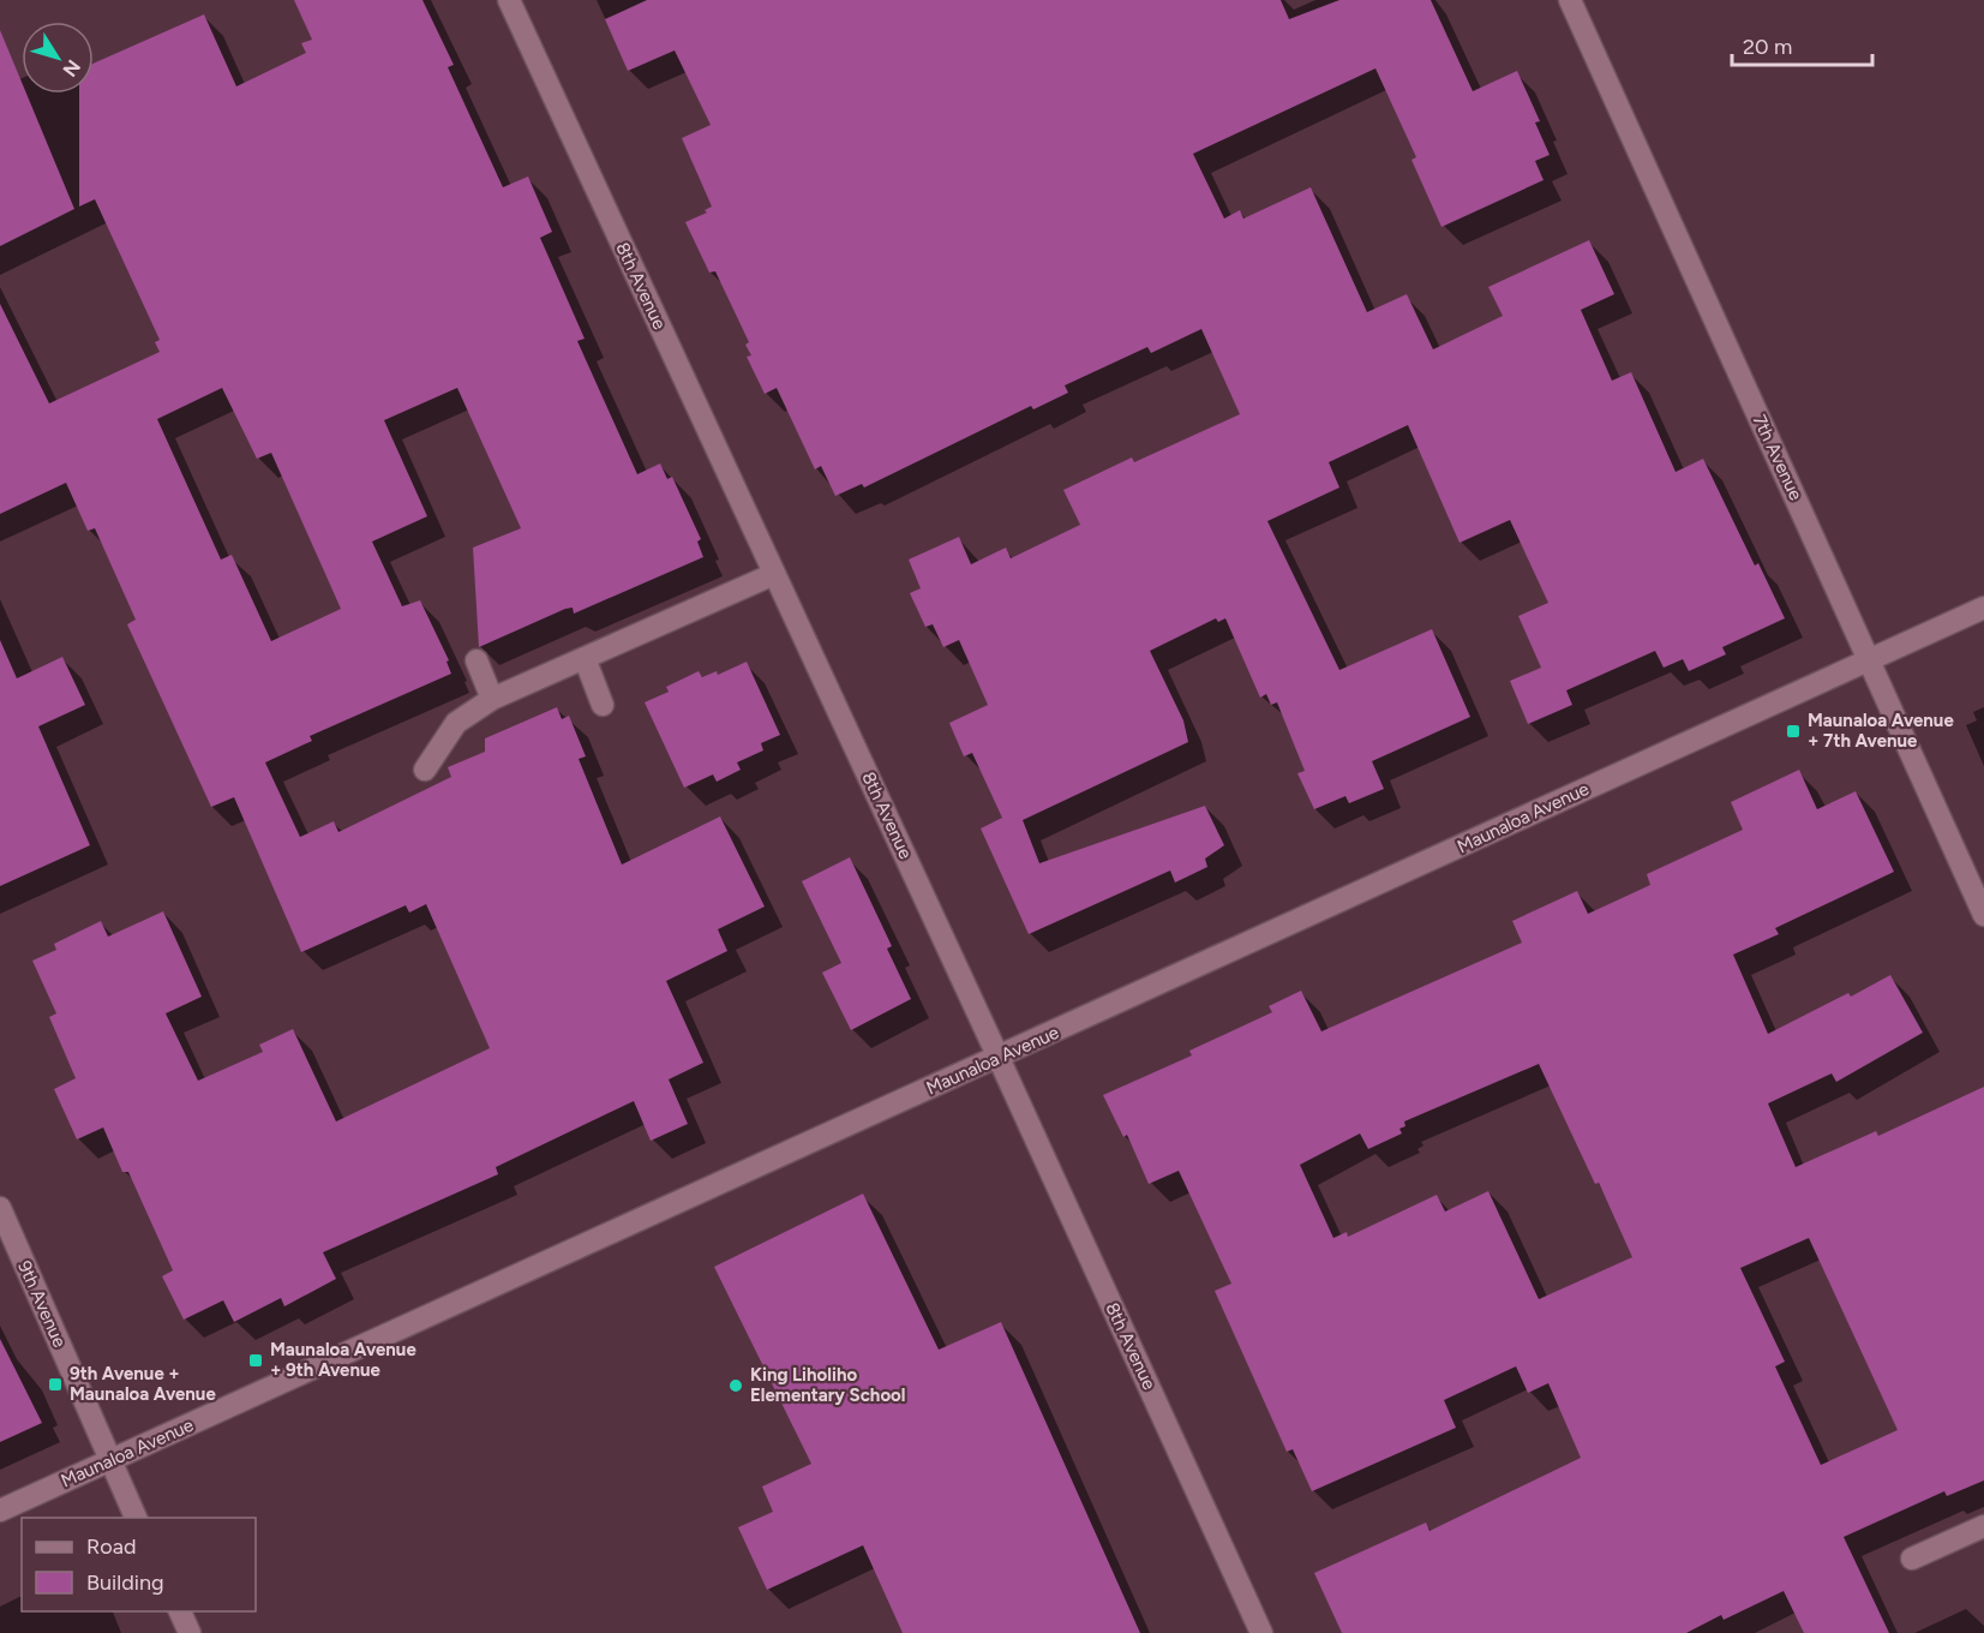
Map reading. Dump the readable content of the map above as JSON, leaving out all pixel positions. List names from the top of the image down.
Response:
{
  "streets": {
    "street": [
      "8th Avenue",
      "7th Avenue",
      "Maunaloa Avenue",
      "9th Avenue"
    ]
  },
  "crossings": [
    ["8th Avenue", "Maunaloa Avenue"],
    ["7th Avenue", "Maunaloa Avenue"],
    ["Maunaloa Avenue", "9th Avenue"]
  ],
  "places": {
    "transit": ["Maunaloa Avenue + 7th Avenue", "Maunaloa Avenue + 9th Avenue", "9th Avenue + Maunaloa Avenue"],
    "other": ["King Liholiho Elementary School"]
  },
  "legend": ["Road", "Building"],
  "scale_bar": "20 m",
  "north": "bottom right"
}
